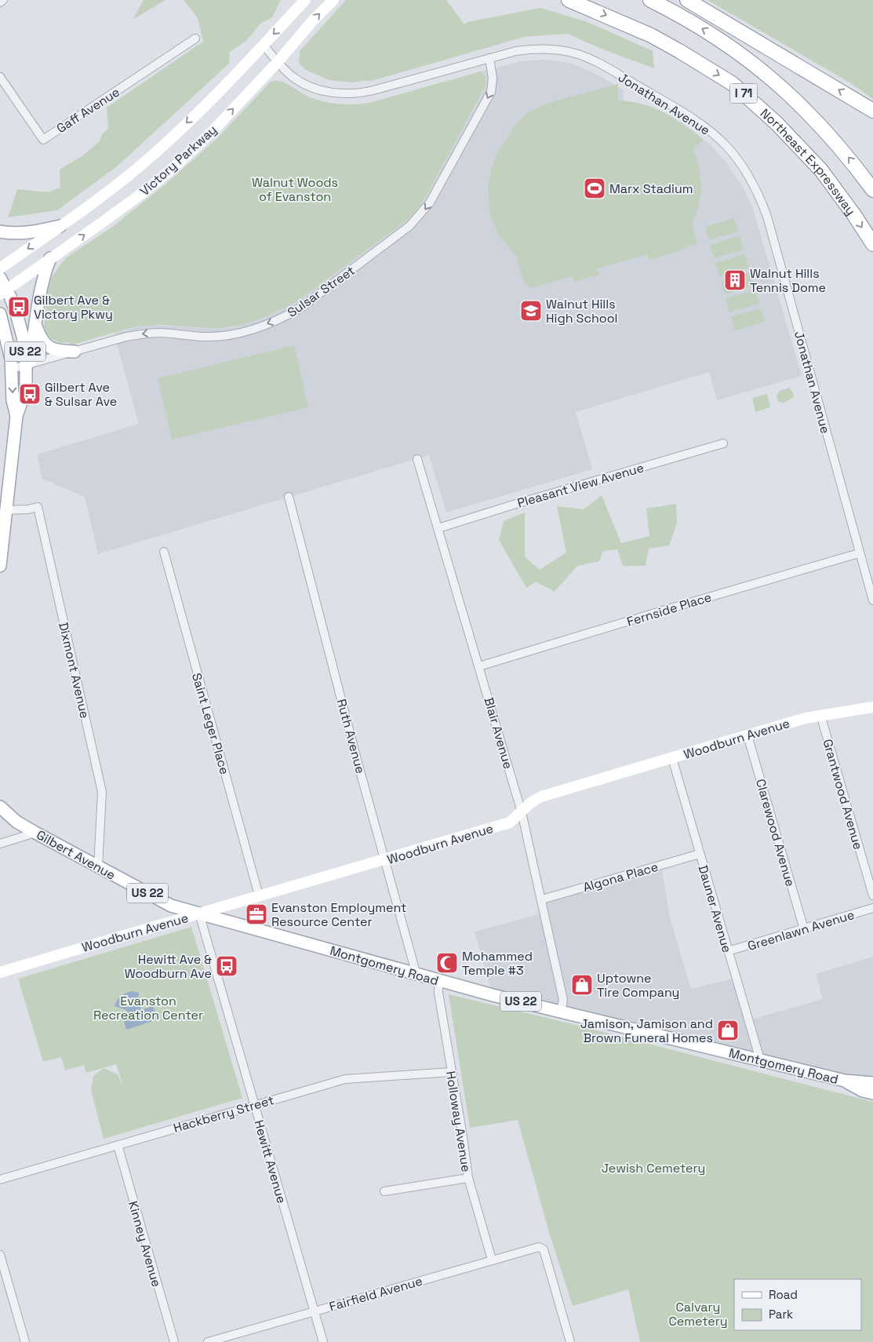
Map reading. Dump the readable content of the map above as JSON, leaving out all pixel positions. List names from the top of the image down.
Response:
{
  "streets": {
    "highway": ["I 71", "Northeast Expressway"],
    "main road": ["US 22", "Gilbert Avenue", "Montgomery Road"],
    "street": [
      "Jonathan Avenue",
      "Gaff Avenue",
      "Victory Parkway",
      "Sulsar Street",
      "Pleasant View Avenue",
      "Fernside Place",
      "Dixmont Avenue",
      "Saint Leger Place",
      "Blair Avenue",
      "Ruth Avenue",
      "Woodburn Avenue",
      "Grantwood Avenue",
      "Clarewood Avenue",
      "Algona Place",
      "Dauner Avenue",
      "Greenlawn Avenue",
      "Hackberry Street",
      "Holloway Avenue",
      "Hewitt Avenue",
      "Kinney Avenue",
      "Fairfield Avenue"
    ]
  },
  "crossings": [
    ["Jonathan Avenue", "Victory Parkway"],
    ["Jonathan Avenue", "Sulsar Street"],
    ["Jonathan Avenue", "Fernside Place"],
    ["Victory Parkway", "US 22"],
    ["Sulsar Street", "US 22"],
    ["US 22", "Dixmont Avenue"],
    ["Pleasant View Avenue", "Blair Avenue"],
    ["Fernside Place", "Blair Avenue"],
    ["Dixmont Avenue", "Gilbert Avenue"],
    ["Saint Leger Place", "Woodburn Avenue"],
    ["Blair Avenue", "Woodburn Avenue"],
    ["Blair Avenue", "Algona Place"],
    ["Blair Avenue", "Montgomery Road"],
    ["Ruth Avenue", "Woodburn Avenue"],
    ["Ruth Avenue", "Montgomery Road"],
    ["Woodburn Avenue", "Grantwood Avenue"],
    ["Woodburn Avenue", "Clarewood Avenue"],
    ["Woodburn Avenue", "Gilbert Avenue"],
    ["Woodburn Avenue", "Dauner Avenue"],
    ["Woodburn Avenue", "Montgomery Road"],
    ["Woodburn Avenue", "Hewitt Avenue"],
    ["Clarewood Avenue", "Greenlawn Avenue"],
    ["Gilbert Avenue", "Montgomery Road"],
    ["Gilbert Avenue", "Hewitt Avenue"],
    ["Algona Place", "Dauner Avenue"],
    ["Dauner Avenue", "Greenlawn Avenue"],
    ["Dauner Avenue", "Montgomery Road"],
    ["Montgomery Road", "Holloway Avenue"],
    ["Montgomery Road", "Hewitt Avenue"],
    ["Hackberry Street", "Holloway Avenue"],
    ["Hackberry Street", "Hewitt Avenue"],
    ["Hackberry Street", "Kinney Avenue"],
    ["Holloway Avenue", "Fairfield Avenue"],
    ["Hewitt Avenue", "Fairfield Avenue"]
  ],
  "one_way": ["Sulsar Street"],
  "parks": [
    "Walnut Woods of Evanston",
    "Evanston Recreation Center",
    "Jewish Cemetery",
    "Calvary Cemetery"
  ],
  "places": {
    "sports": ["Marx Stadium"],
    "building": ["Walnut Hills Tennis Dome"],
    "bus stop": ["Gilbert Ave & Victory Pkwy", "Gilbert Ave & Sulsar Ave", "Hewitt Ave & Woodburn Ave"],
    "school or university": ["Walnut Hills High School"],
    "office": ["Evanston Employment Resource Center"],
    "mosque": ["Mohammed Temple #3"],
    "shop": ["Uptowne Tire Company", "Jamison, Jamison and Brown Funeral Homes"]
  },
  "legend": ["Road", "Park"]
}
